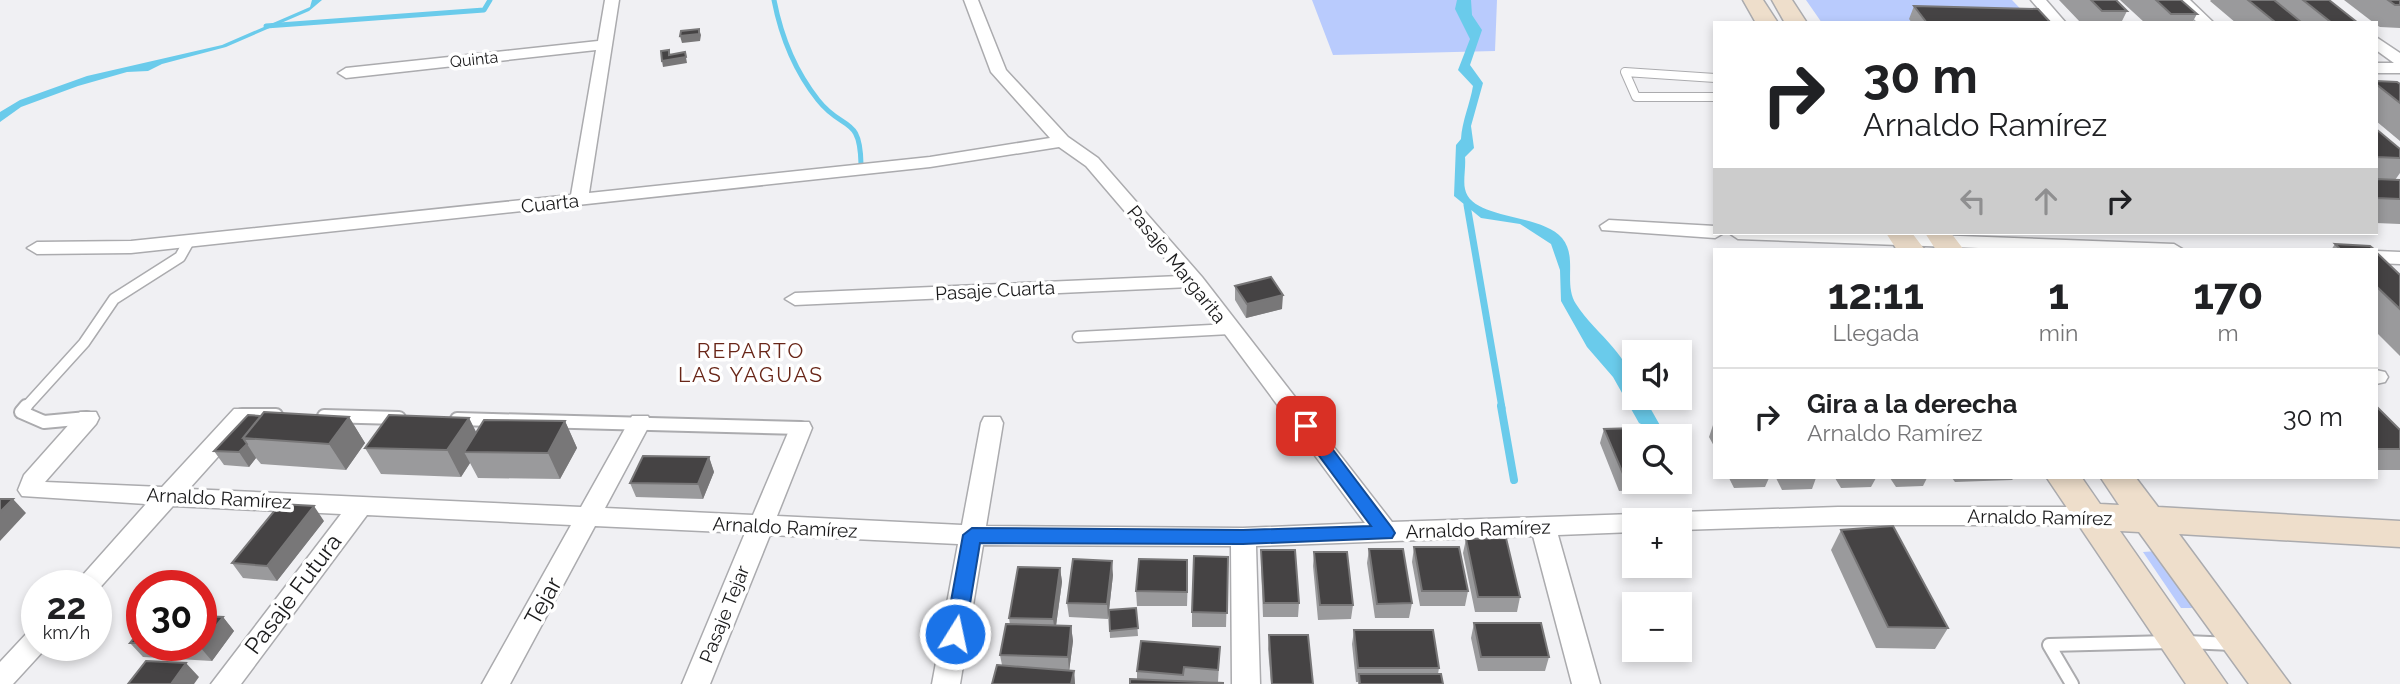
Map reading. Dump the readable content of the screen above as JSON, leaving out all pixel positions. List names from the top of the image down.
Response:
{
  "streets": {
    "main road": ["Arnaldo Ramírez"],
    "street": [
      "Quinta",
      "Cuarta",
      "Pasaje Margarita",
      "Pasaje Cuarta",
      "Pasaje Futura",
      "Tejar",
      "Pasaje Tejar"
    ]
  },
  "crossings": [
    ["Cuarta", "Pasaje Margarita"],
    ["Pasaje Margarita", "Pasaje Cuarta"],
    ["Pasaje Margarita", "Arnaldo Ramírez"],
    ["Arnaldo Ramírez", "Pasaje Futura"],
    ["Arnaldo Ramírez", "Tejar"],
    ["Arnaldo Ramírez", "Pasaje Tejar"]
  ],
  "districts": ["REPARTO LAS YAGUAS"],
  "page": {
    "turn": ["30 m", "Arnaldo Ramírez"],
    "eta": [
      "12:11",
      "Llegada",
      "1",
      "min",
      "170",
      "m"
    ],
    "map_buttons": ["+", "−"],
    "list": [
      {
        "name": "Gira a la derecha",
        "note": "Arnaldo Ramírez",
        "value": "30 m"
      }
    ],
    "speed": "22 km/h",
    "limit": "30"
  }
}
